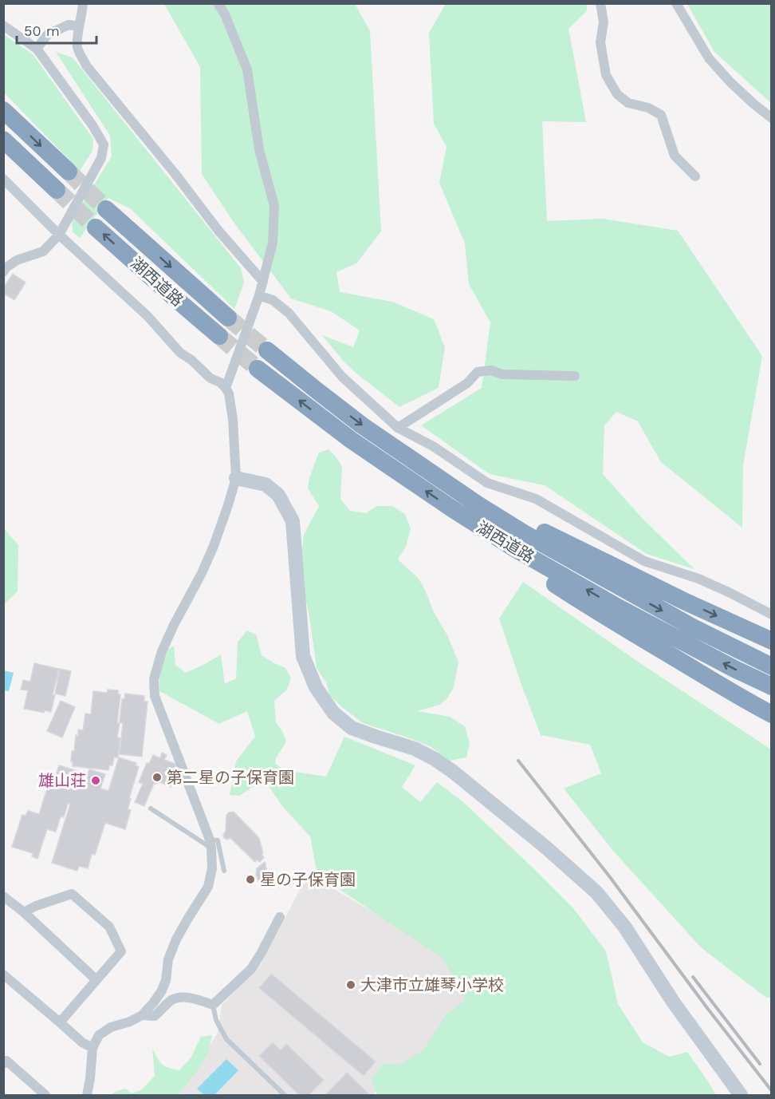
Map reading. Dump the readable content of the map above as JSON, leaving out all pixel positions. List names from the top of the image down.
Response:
{
  "streets": {
    "highway": ["湖西道路"]
  },
  "places": [
    "第二星の子保育園",
    "雄山荘",
    "星の子保育園",
    "大津市立雄琴小学校"
  ],
  "scale_bar": "50 m"
}
